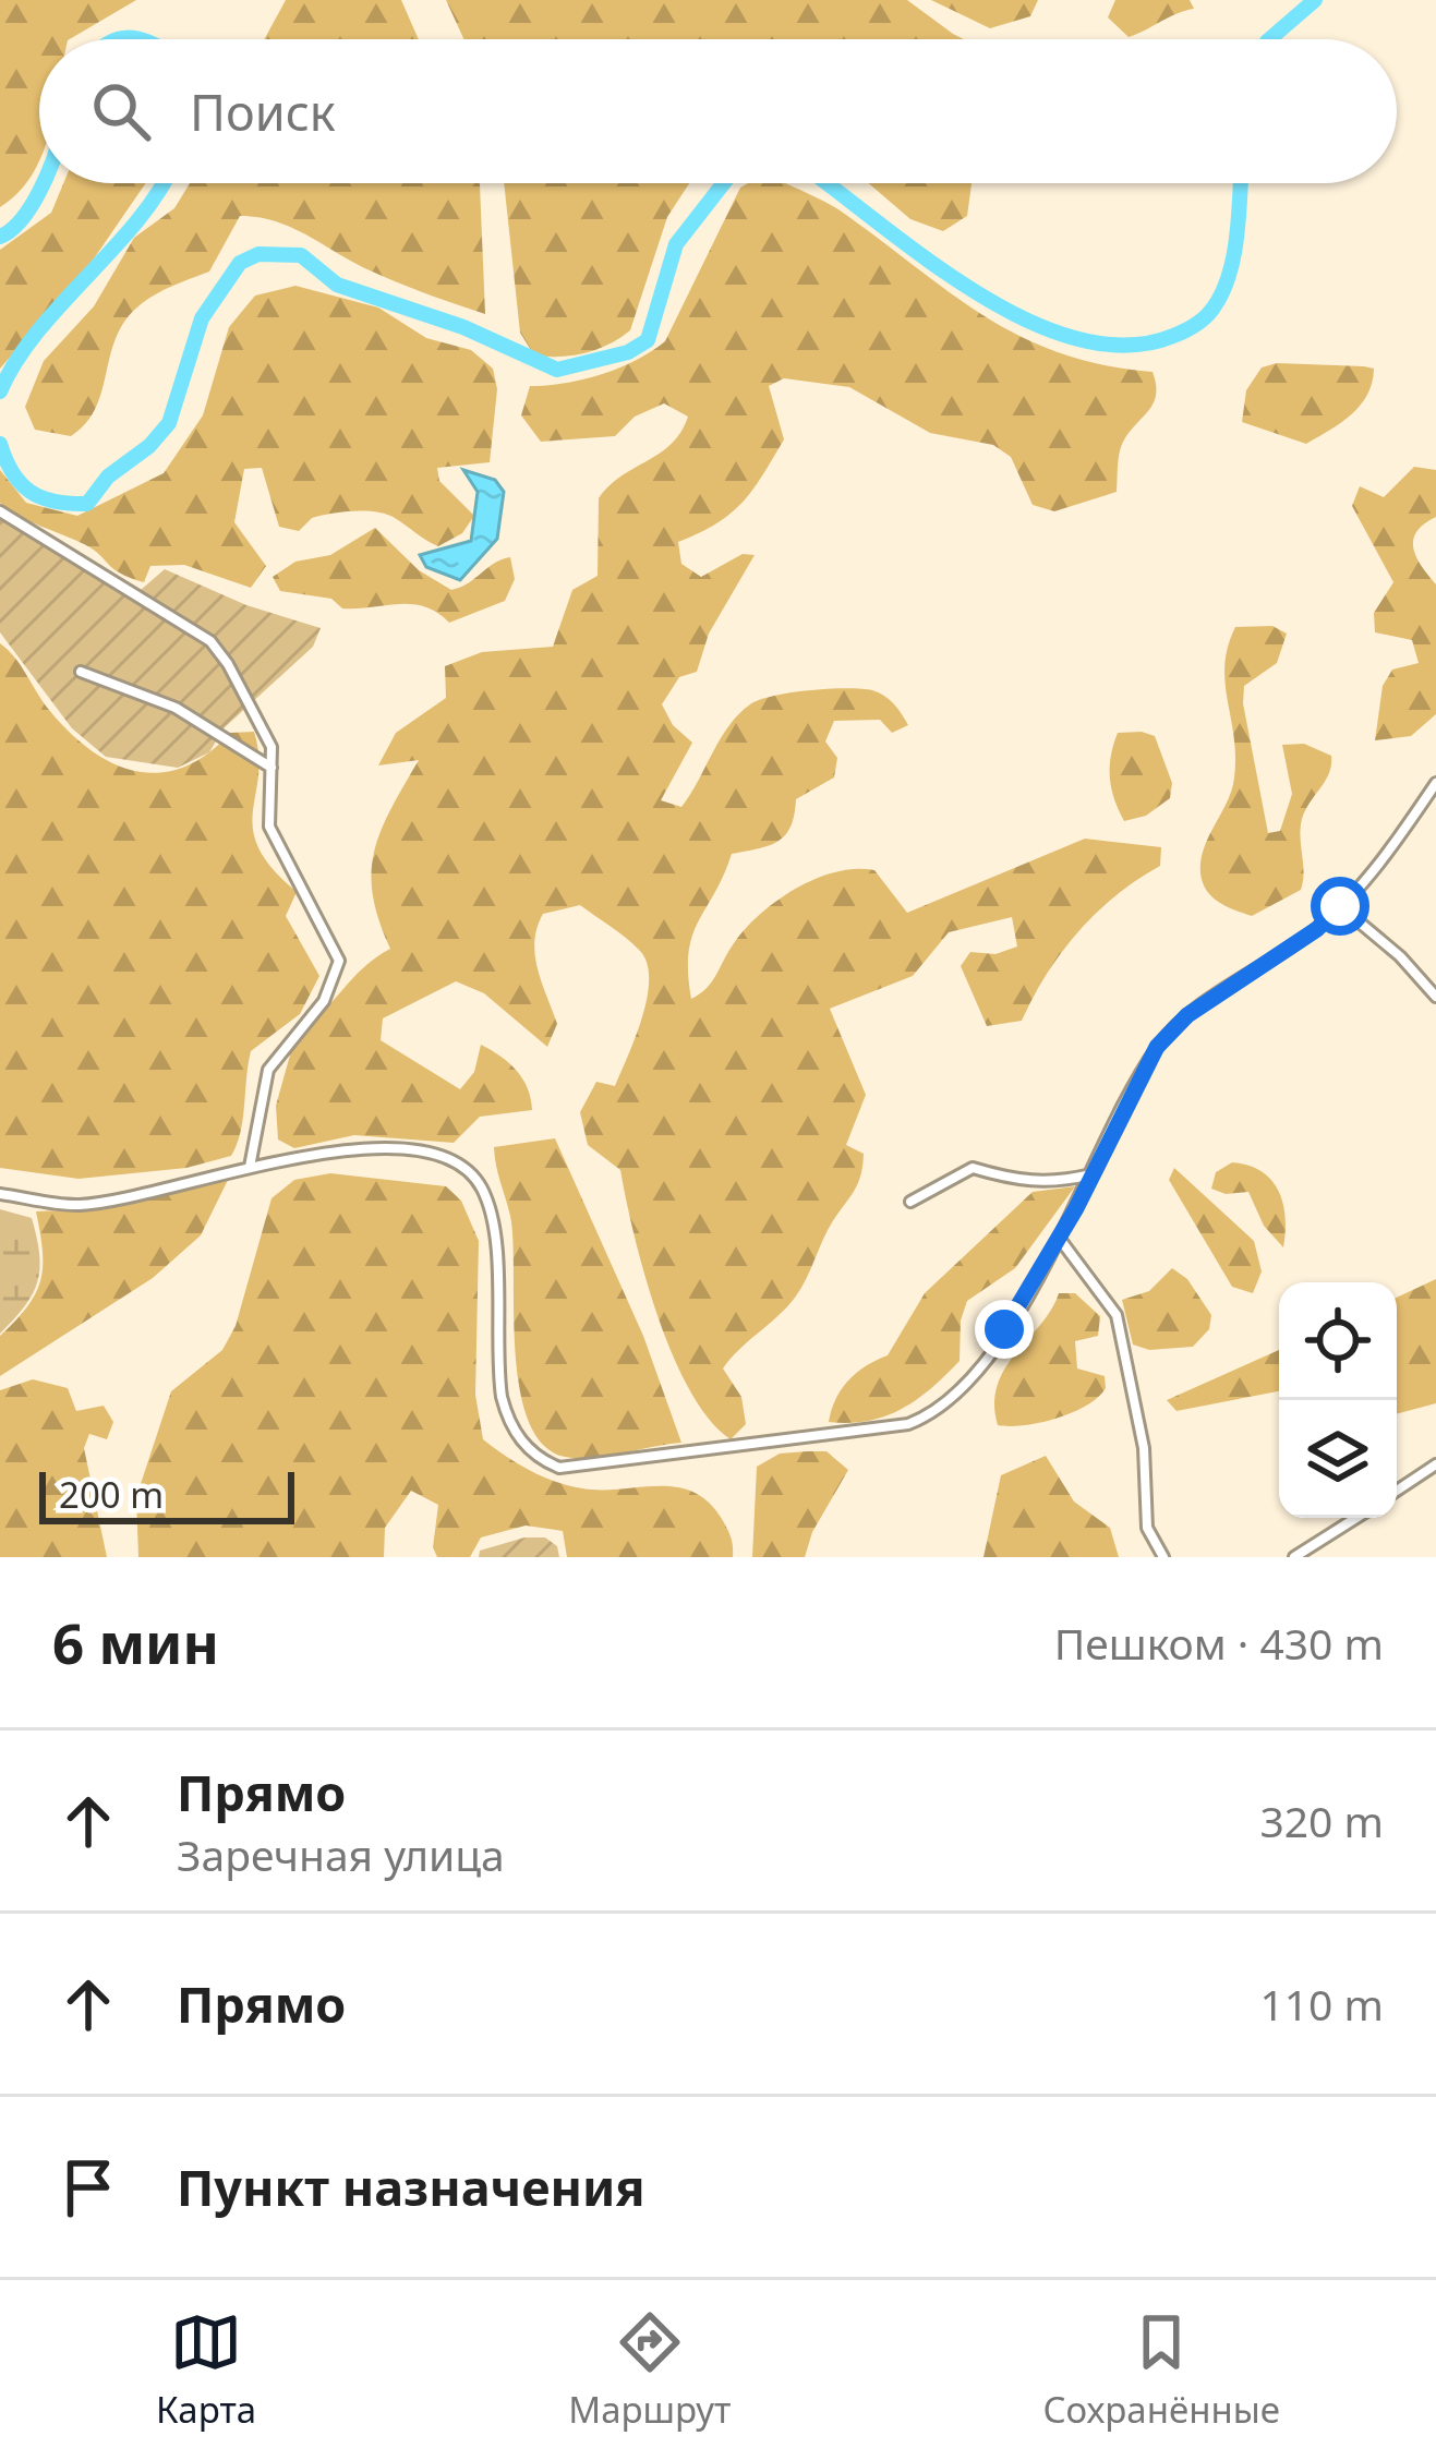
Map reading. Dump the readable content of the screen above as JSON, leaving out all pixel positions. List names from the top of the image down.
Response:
{
  "scale_bar": "200 m",
  "page": {
    "search": "Поиск",
    "scale": "200 m",
    "heading": ["6 мин", "Пешком · 430 m"],
    "list": [
      ["Прямо", "Заречная улица", "320 m"],
      ["Прямо", "110 m"],
      "Пункт назначения"
    ],
    "nav": ["Карта", "Маршрут", "Сохранённые"]
  }
}
